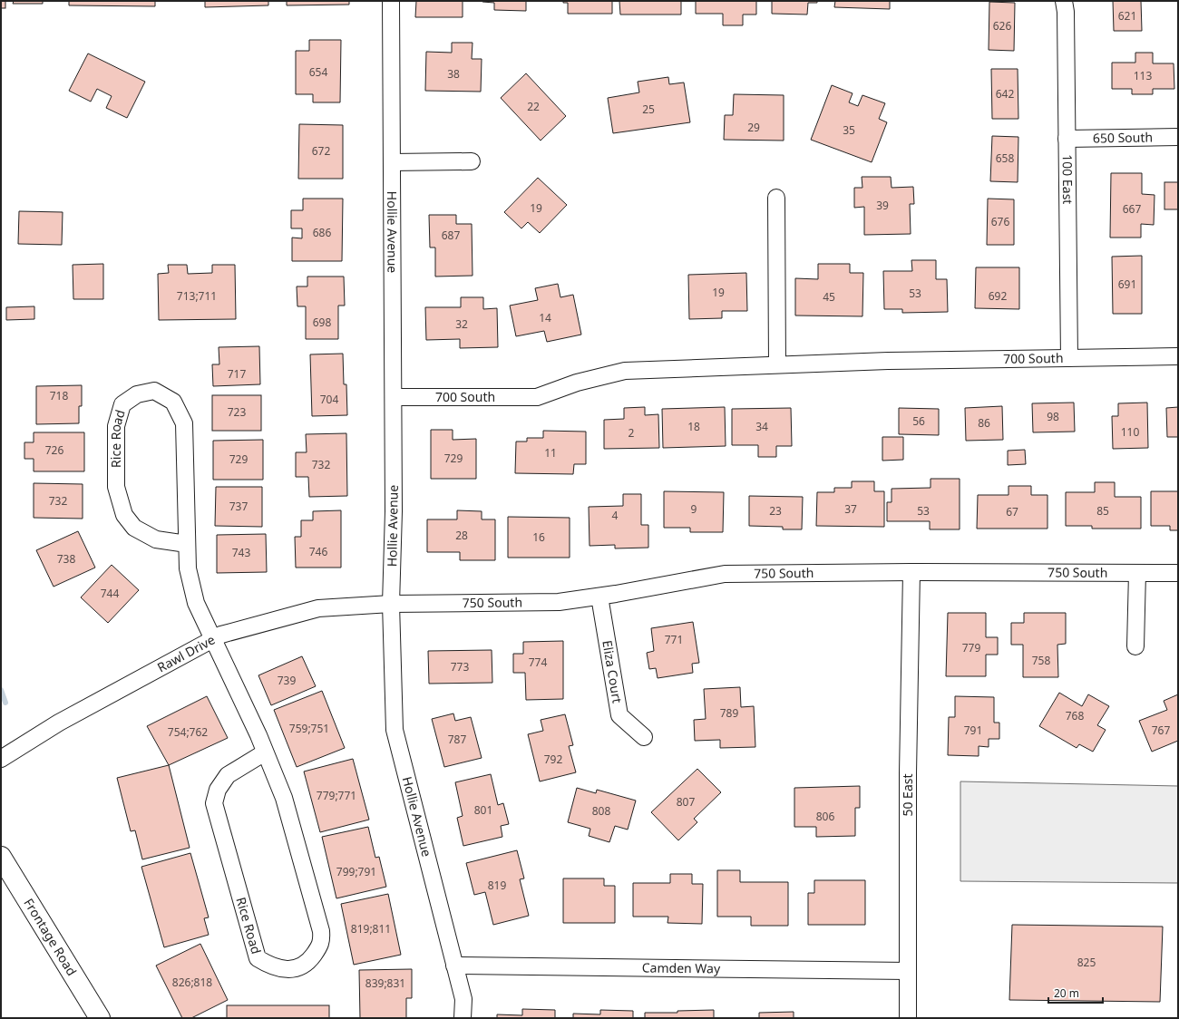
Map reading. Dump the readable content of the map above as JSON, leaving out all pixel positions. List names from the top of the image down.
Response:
{
  "streets": {
    "street": [
      "650 South",
      "100 East",
      "Hollie Avenue",
      "700 South",
      "Rice Road",
      "750 South",
      "Rawl Drive",
      "Eliza Court",
      "50 East",
      "Frontage Road",
      "Camden Way"
    ]
  },
  "crossings": [
    ["650 South", "100 East"],
    ["100 East", "700 South"],
    ["Hollie Avenue", "700 South"],
    ["Hollie Avenue", "750 South"],
    ["Hollie Avenue", "Rawl Drive"],
    ["Hollie Avenue", "Camden Way"],
    ["Rice Road", "Rawl Drive"],
    ["750 South", "Rawl Drive"],
    ["750 South", "Eliza Court"],
    ["750 South", "50 East"],
    ["50 East", "Camden Way"]
  ],
  "house_numbers": [
    "621",
    "626",
    "654",
    "38",
    "113",
    "642",
    "22",
    "25",
    "29",
    "35",
    "672",
    "658",
    "39",
    "19",
    "667",
    "676",
    "686",
    "687",
    "691",
    "19",
    "53",
    "713;711",
    "692",
    "45",
    "14",
    "698",
    "32",
    "717",
    "718",
    "704",
    "723",
    "98",
    "56",
    "86",
    "18",
    "34",
    "110",
    "2",
    "726",
    "11",
    "729",
    "729",
    "732",
    "732",
    "737",
    "9",
    "37",
    "23",
    "53",
    "85",
    "67",
    "4",
    "28",
    "16",
    "746",
    "743",
    "738",
    "744",
    "771",
    "779",
    "758",
    "774",
    "773",
    "739",
    "789",
    "768",
    "759;751",
    "791",
    "767",
    "754;762",
    "787",
    "792",
    "779;771",
    "807",
    "801",
    "808",
    "806",
    "799;791",
    "819",
    "819;811",
    "825",
    "826;818",
    "839;831"
  ],
  "scale_bar": "20 m"
}
